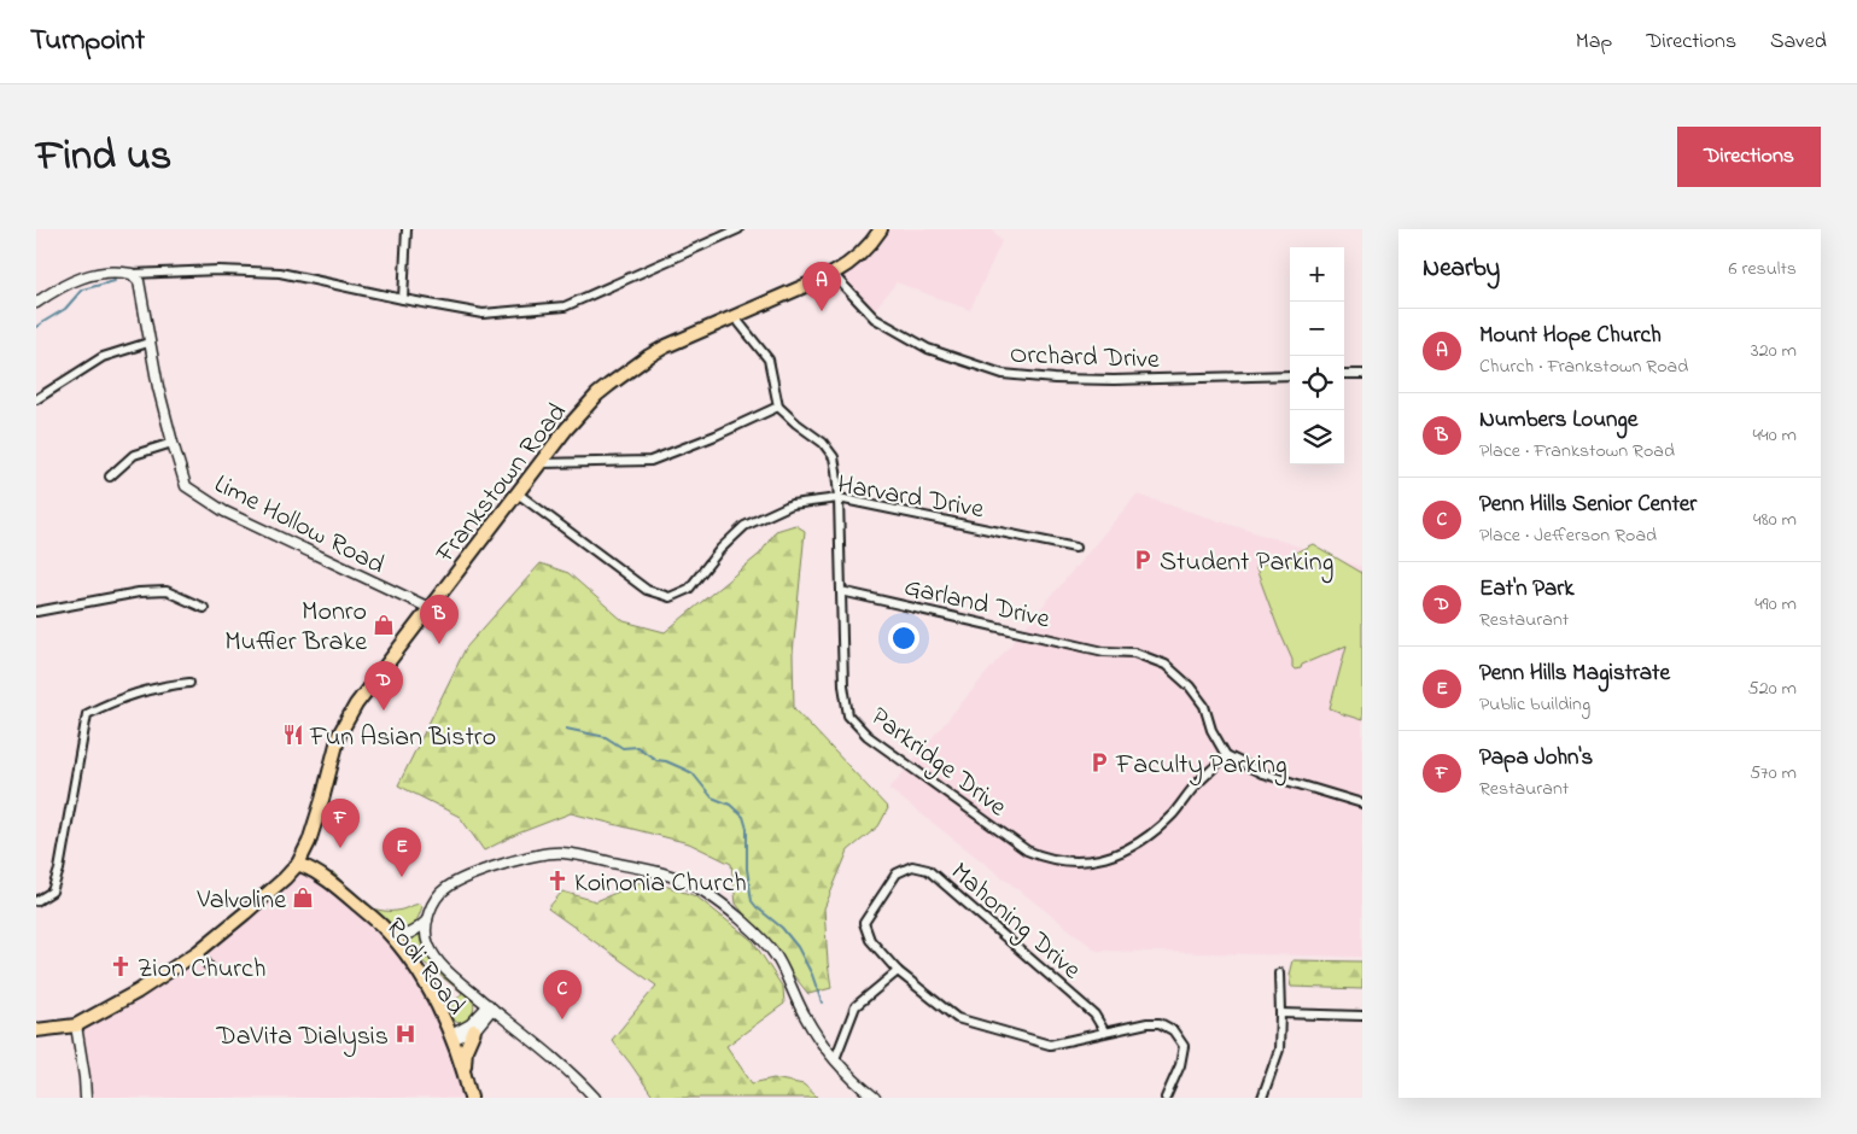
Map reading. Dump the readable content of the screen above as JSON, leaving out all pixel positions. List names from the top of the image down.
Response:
{
  "streets": {
    "main road": ["Frankstown Road", "Rodi Road"],
    "street": [
      "Orchard Drive",
      "Harvard Drive",
      "Lime Hollow Road",
      "Garland Drive",
      "Parkridge Drive",
      "Mahoning Drive"
    ]
  },
  "crossings": [
    ["Orchard Drive", "Frankstown Road"],
    ["Frankstown Road", "Harvard Drive"],
    ["Frankstown Road", "Lime Hollow Road"],
    ["Frankstown Road", "Rodi Road"],
    ["Harvard Drive", "Parkridge Drive"],
    ["Garland Drive", "Parkridge Drive"]
  ],
  "places": {
    "parking": ["Student Parking", "Faculty Parking"],
    "shop": ["Monro Muffler Brake", "Valvoline"],
    "restaurant": ["Fun Asian Bistro"],
    "church": ["Koinonia Church", "Zion Church"],
    "hospital": ["DaVita Dialysis"]
  },
  "page": {
    "header": "Turnpoint",
    "nav": ["Map", "Directions", "Saved"],
    "title": "Find us",
    "buttons": "Directions",
    "heading": ["Nearby", "6 results"],
    "map_buttons": ["+", "−"],
    "pins": [
      "A",
      "B",
      "D",
      "F",
      "E",
      "C"
    ],
    "list": [
      {
        "mark": "A",
        "name": "Mount Hope Church",
        "note": "Church · Frankstown Road",
        "value": "320 m"
      },
      {
        "mark": "B",
        "name": "Numbers Lounge",
        "note": "Place · Frankstown Road",
        "value": "440 m"
      },
      {
        "mark": "C",
        "name": "Penn Hills Senior Center",
        "note": "Place · Jefferson Road",
        "value": "480 m"
      },
      {
        "mark": "D",
        "name": "Eat'n Park",
        "note": "Restaurant",
        "value": "490 m"
      },
      {
        "mark": "E",
        "name": "Penn Hills Magistrate",
        "note": "Public building",
        "value": "520 m"
      },
      {
        "mark": "F",
        "name": "Papa John's",
        "note": "Restaurant",
        "value": "570 m"
      }
    ]
  }
}
